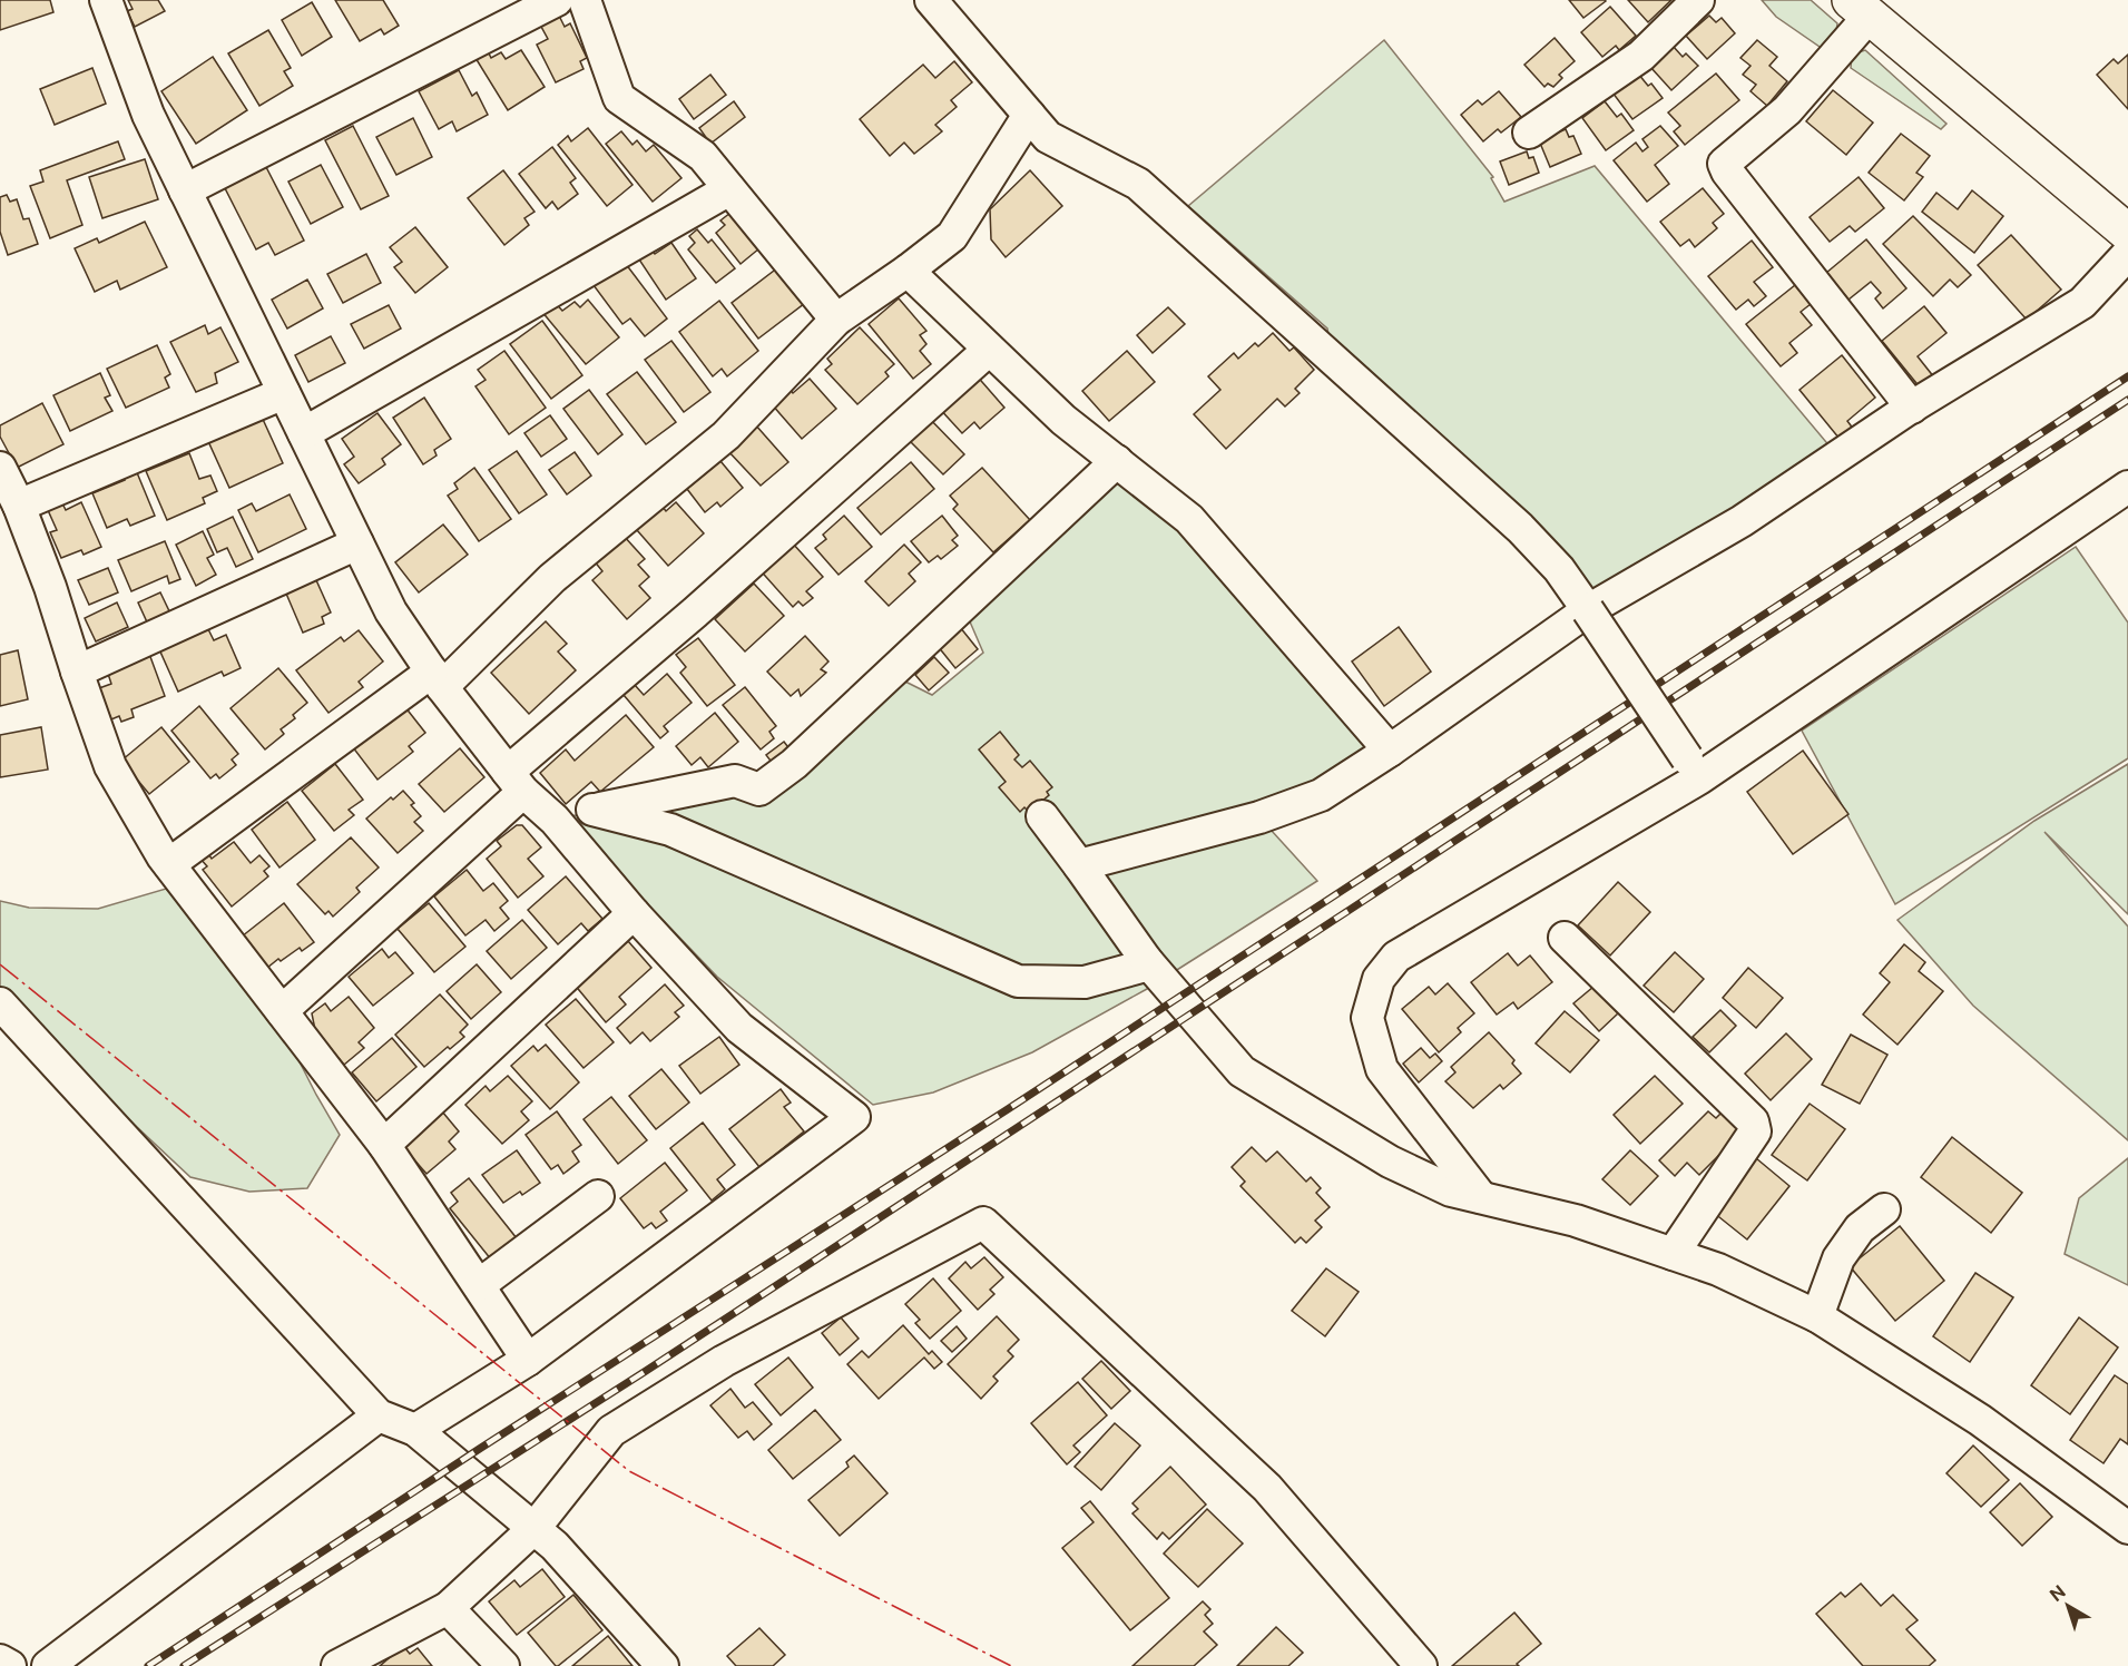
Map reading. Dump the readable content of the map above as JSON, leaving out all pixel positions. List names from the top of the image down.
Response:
{
  "north": "top left"
}
